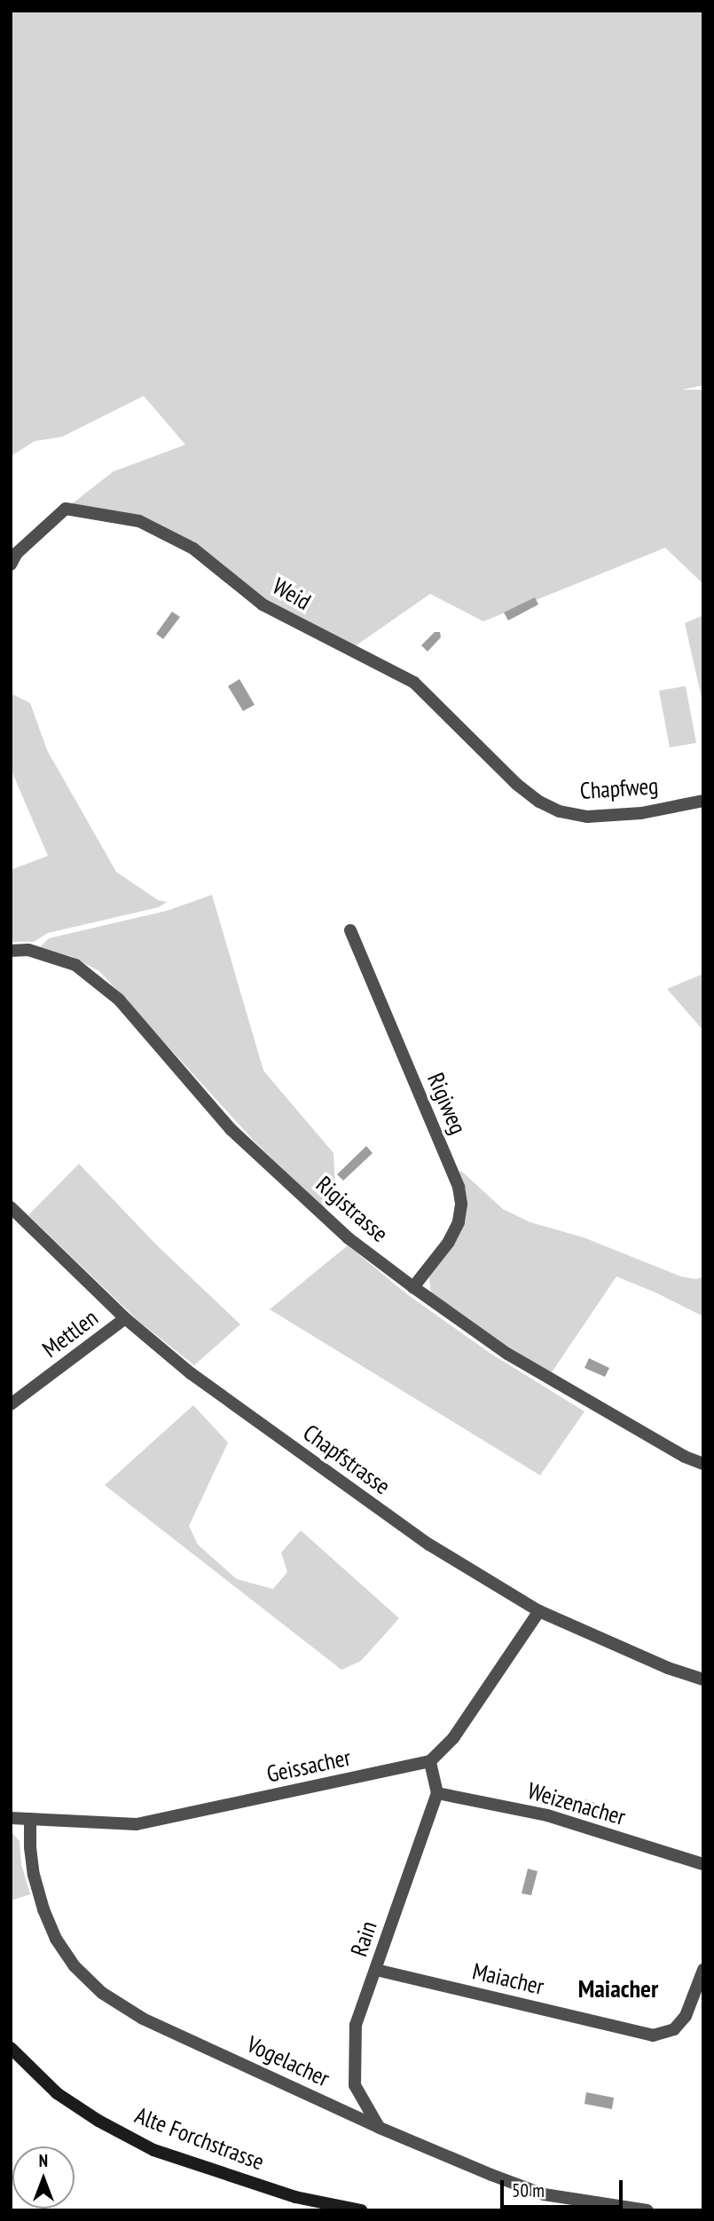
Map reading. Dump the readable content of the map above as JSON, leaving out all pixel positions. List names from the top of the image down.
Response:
{
  "streets": {
    "street": [
      "Weid",
      "Chapfweg",
      "Rigiweg",
      "Rigistrasse",
      "Mettlen",
      "Chapfstrasse",
      "Geissacher",
      "Weizenacher",
      "Rain",
      "Maiacher",
      "Vogelacher",
      "Alte Forchstrasse"
    ]
  },
  "crossings": [
    ["Weid", "Chapfweg"],
    ["Rigiweg", "Rigistrasse"],
    ["Mettlen", "Chapfstrasse"],
    ["Geissacher", "Vogelacher"],
    ["Weizenacher", "Rain"],
    ["Rain", "Maiacher"],
    ["Rain", "Vogelacher"]
  ],
  "districts": ["Maiacher"],
  "scale_bar": "50 m",
  "north": "top"
}
